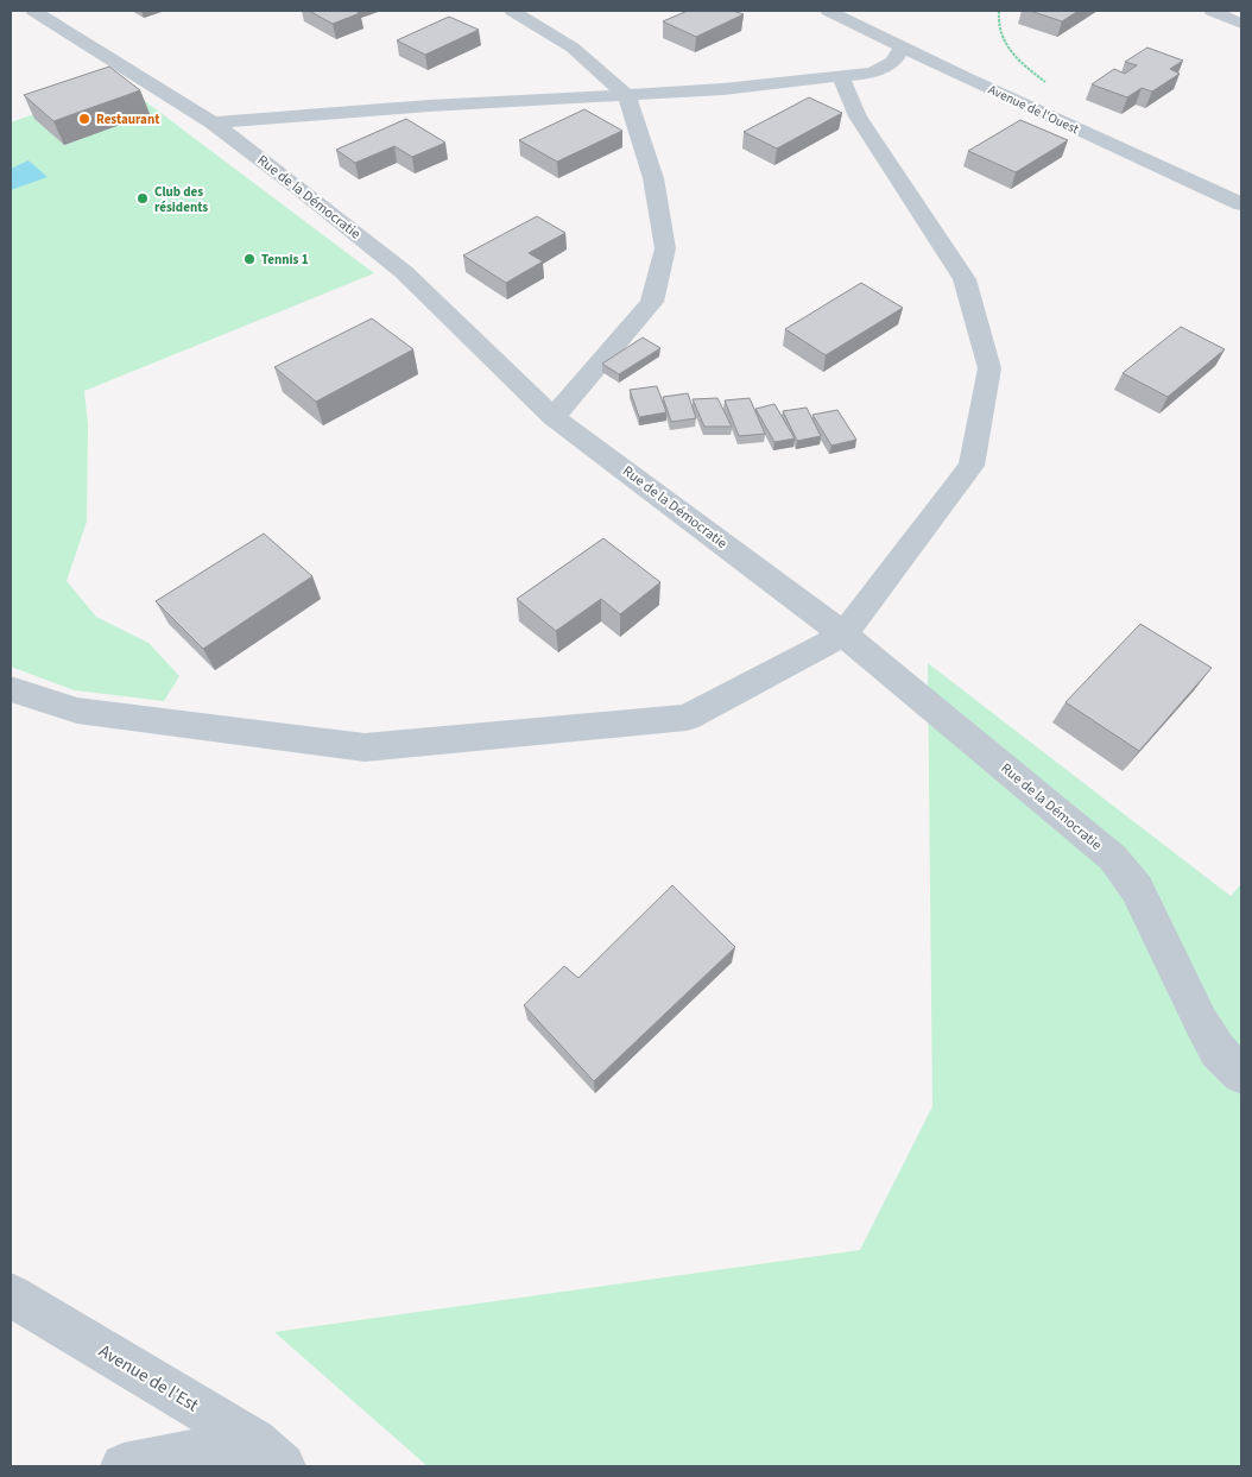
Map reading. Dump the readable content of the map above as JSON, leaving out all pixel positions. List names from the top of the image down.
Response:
{
  "streets": {
    "street": ["Avenue de l'Ouest", "Rue de la Démocratie", "Avenue de l'Est"]
  },
  "places": ["Restaurant", "Club des résidents", "Tennis 1"]
}
